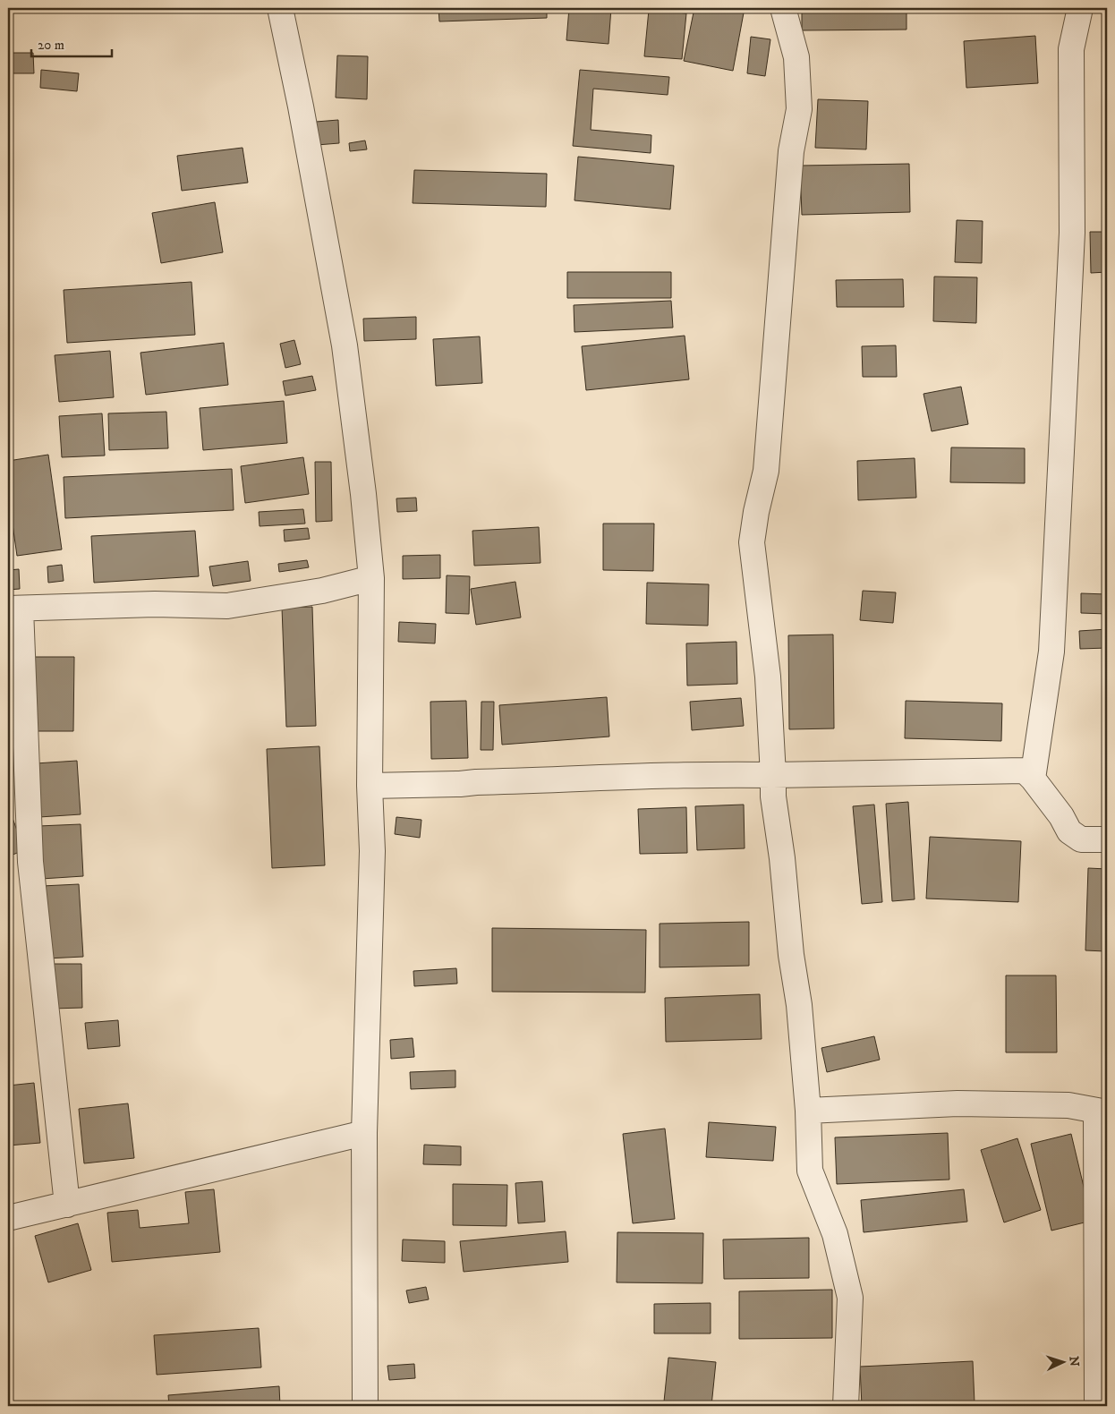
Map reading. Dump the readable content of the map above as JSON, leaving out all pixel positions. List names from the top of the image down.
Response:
{
  "scale_bar": "20 m",
  "north": "right"
}
